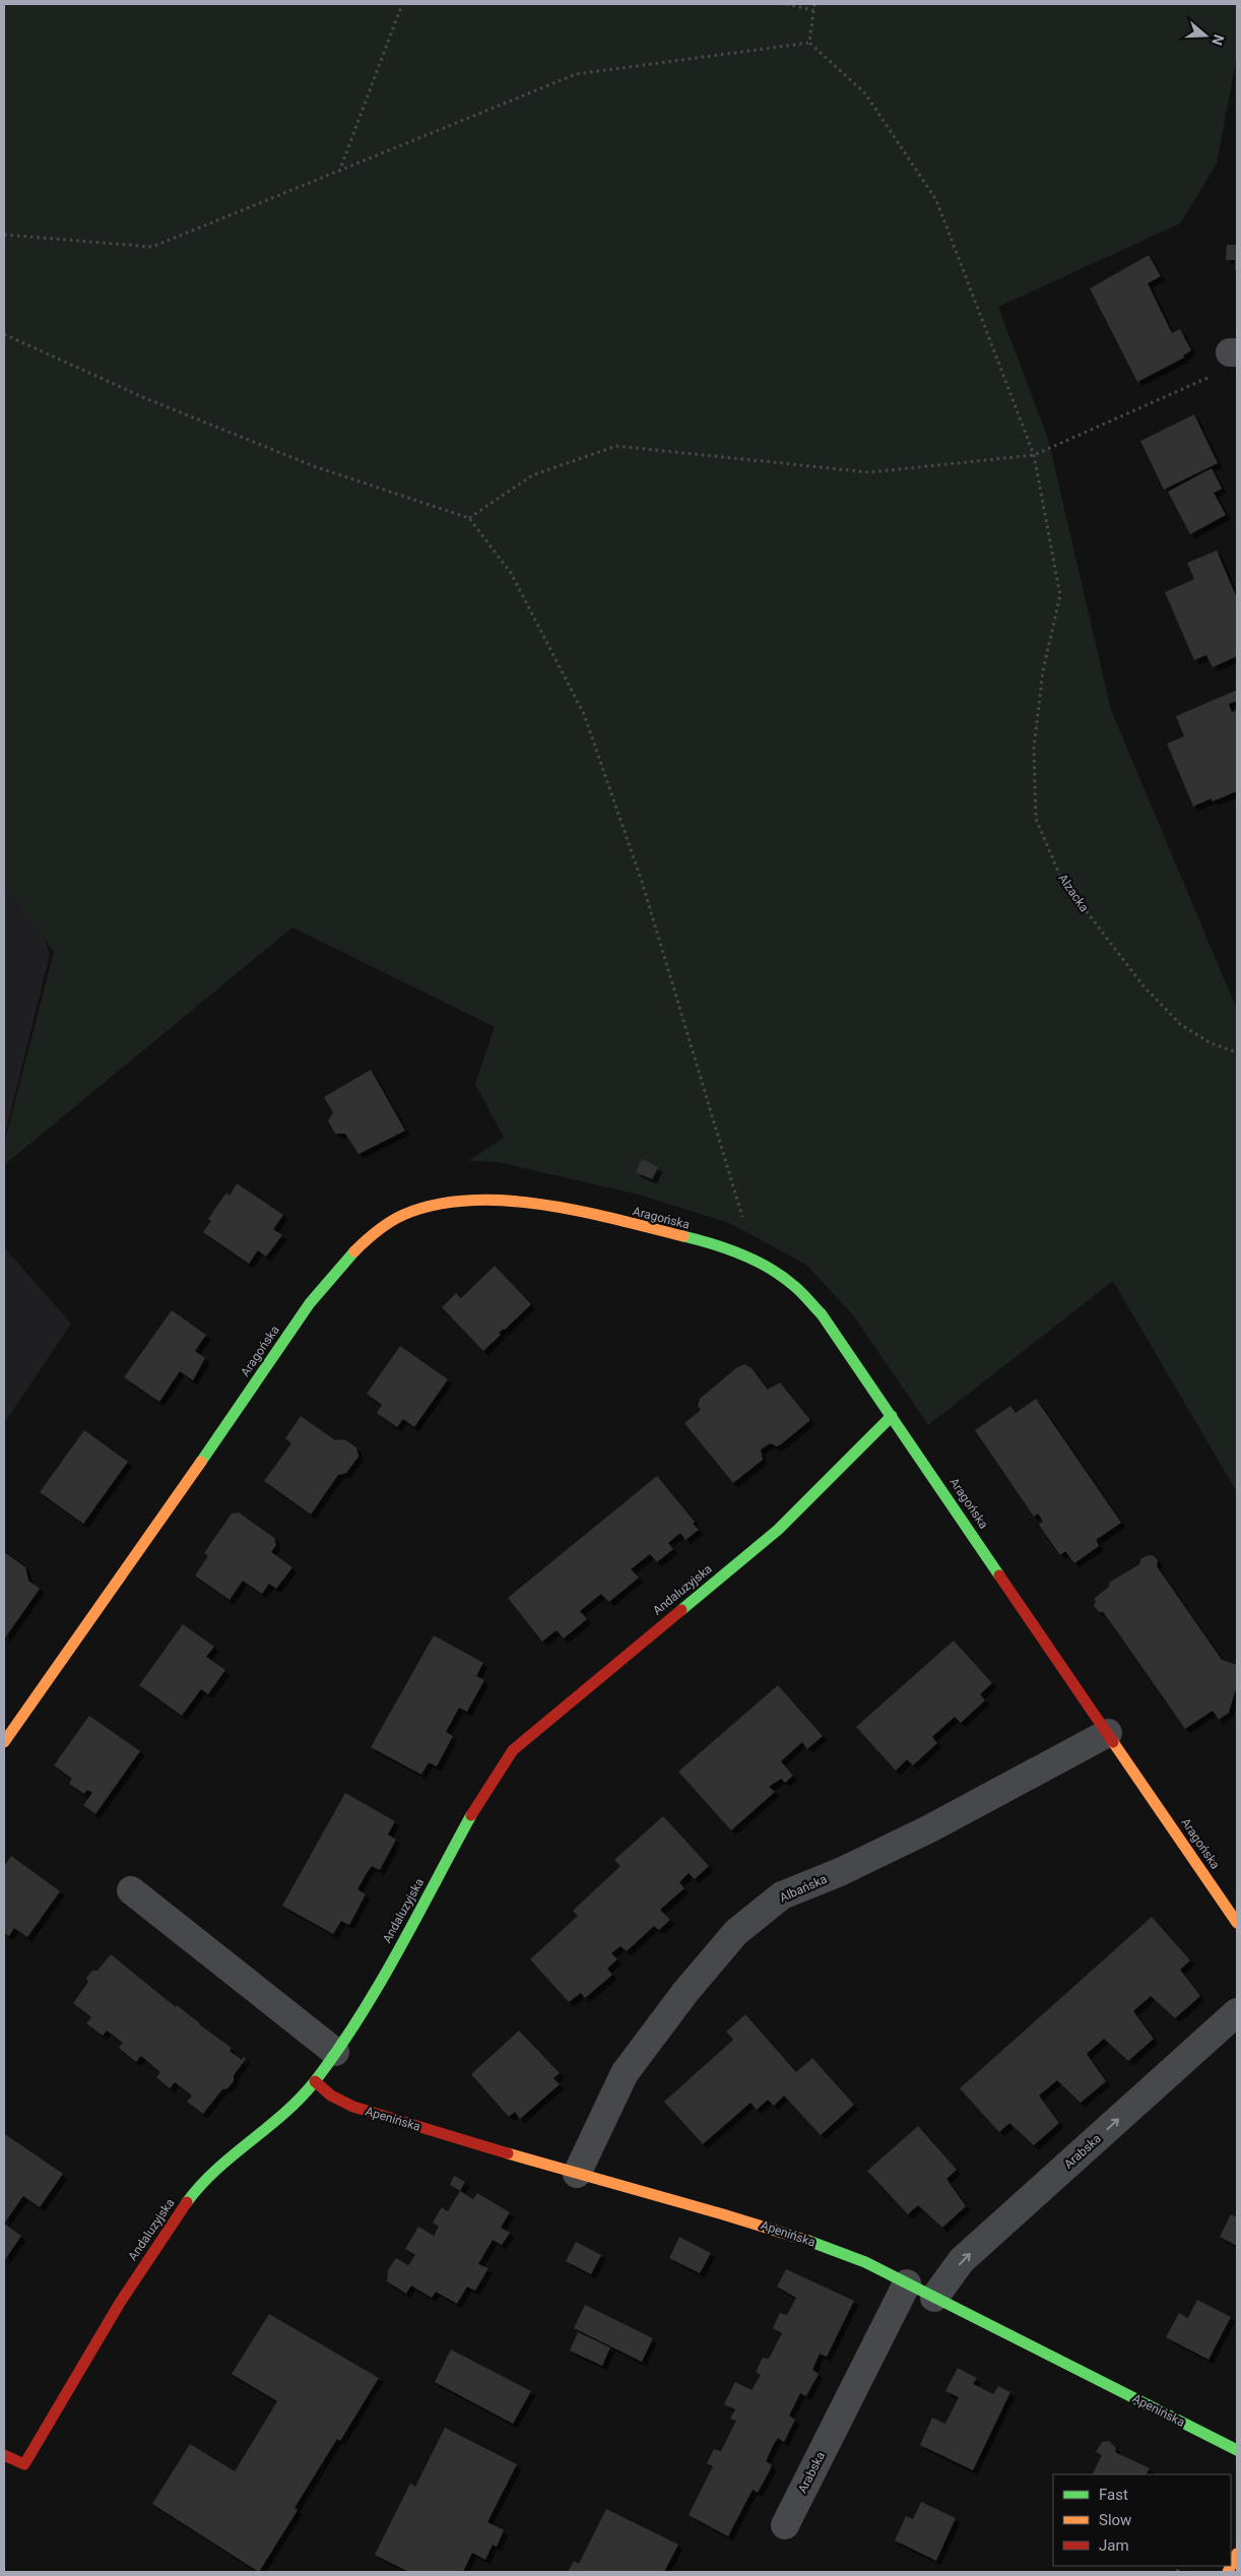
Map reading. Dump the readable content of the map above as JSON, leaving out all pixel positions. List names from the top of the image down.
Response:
{
  "streets": {
    "street": [
      "Aragońska",
      "Andaluzyjska",
      "Albańska",
      "Apenińska",
      "Arabska"
    ],
    "path": ["Alzacka"]
  },
  "crossings": [
    ["Aragońska", "Andaluzyjska"],
    ["Aragońska", "Albańska"],
    ["Andaluzyjska", "Apenińska"],
    ["Albańska", "Apenińska"],
    ["Apenińska", "Arabska"]
  ],
  "one_way": ["Arabska"],
  "legend": ["Fast", "Slow", "Jam"],
  "north": "right"
}
